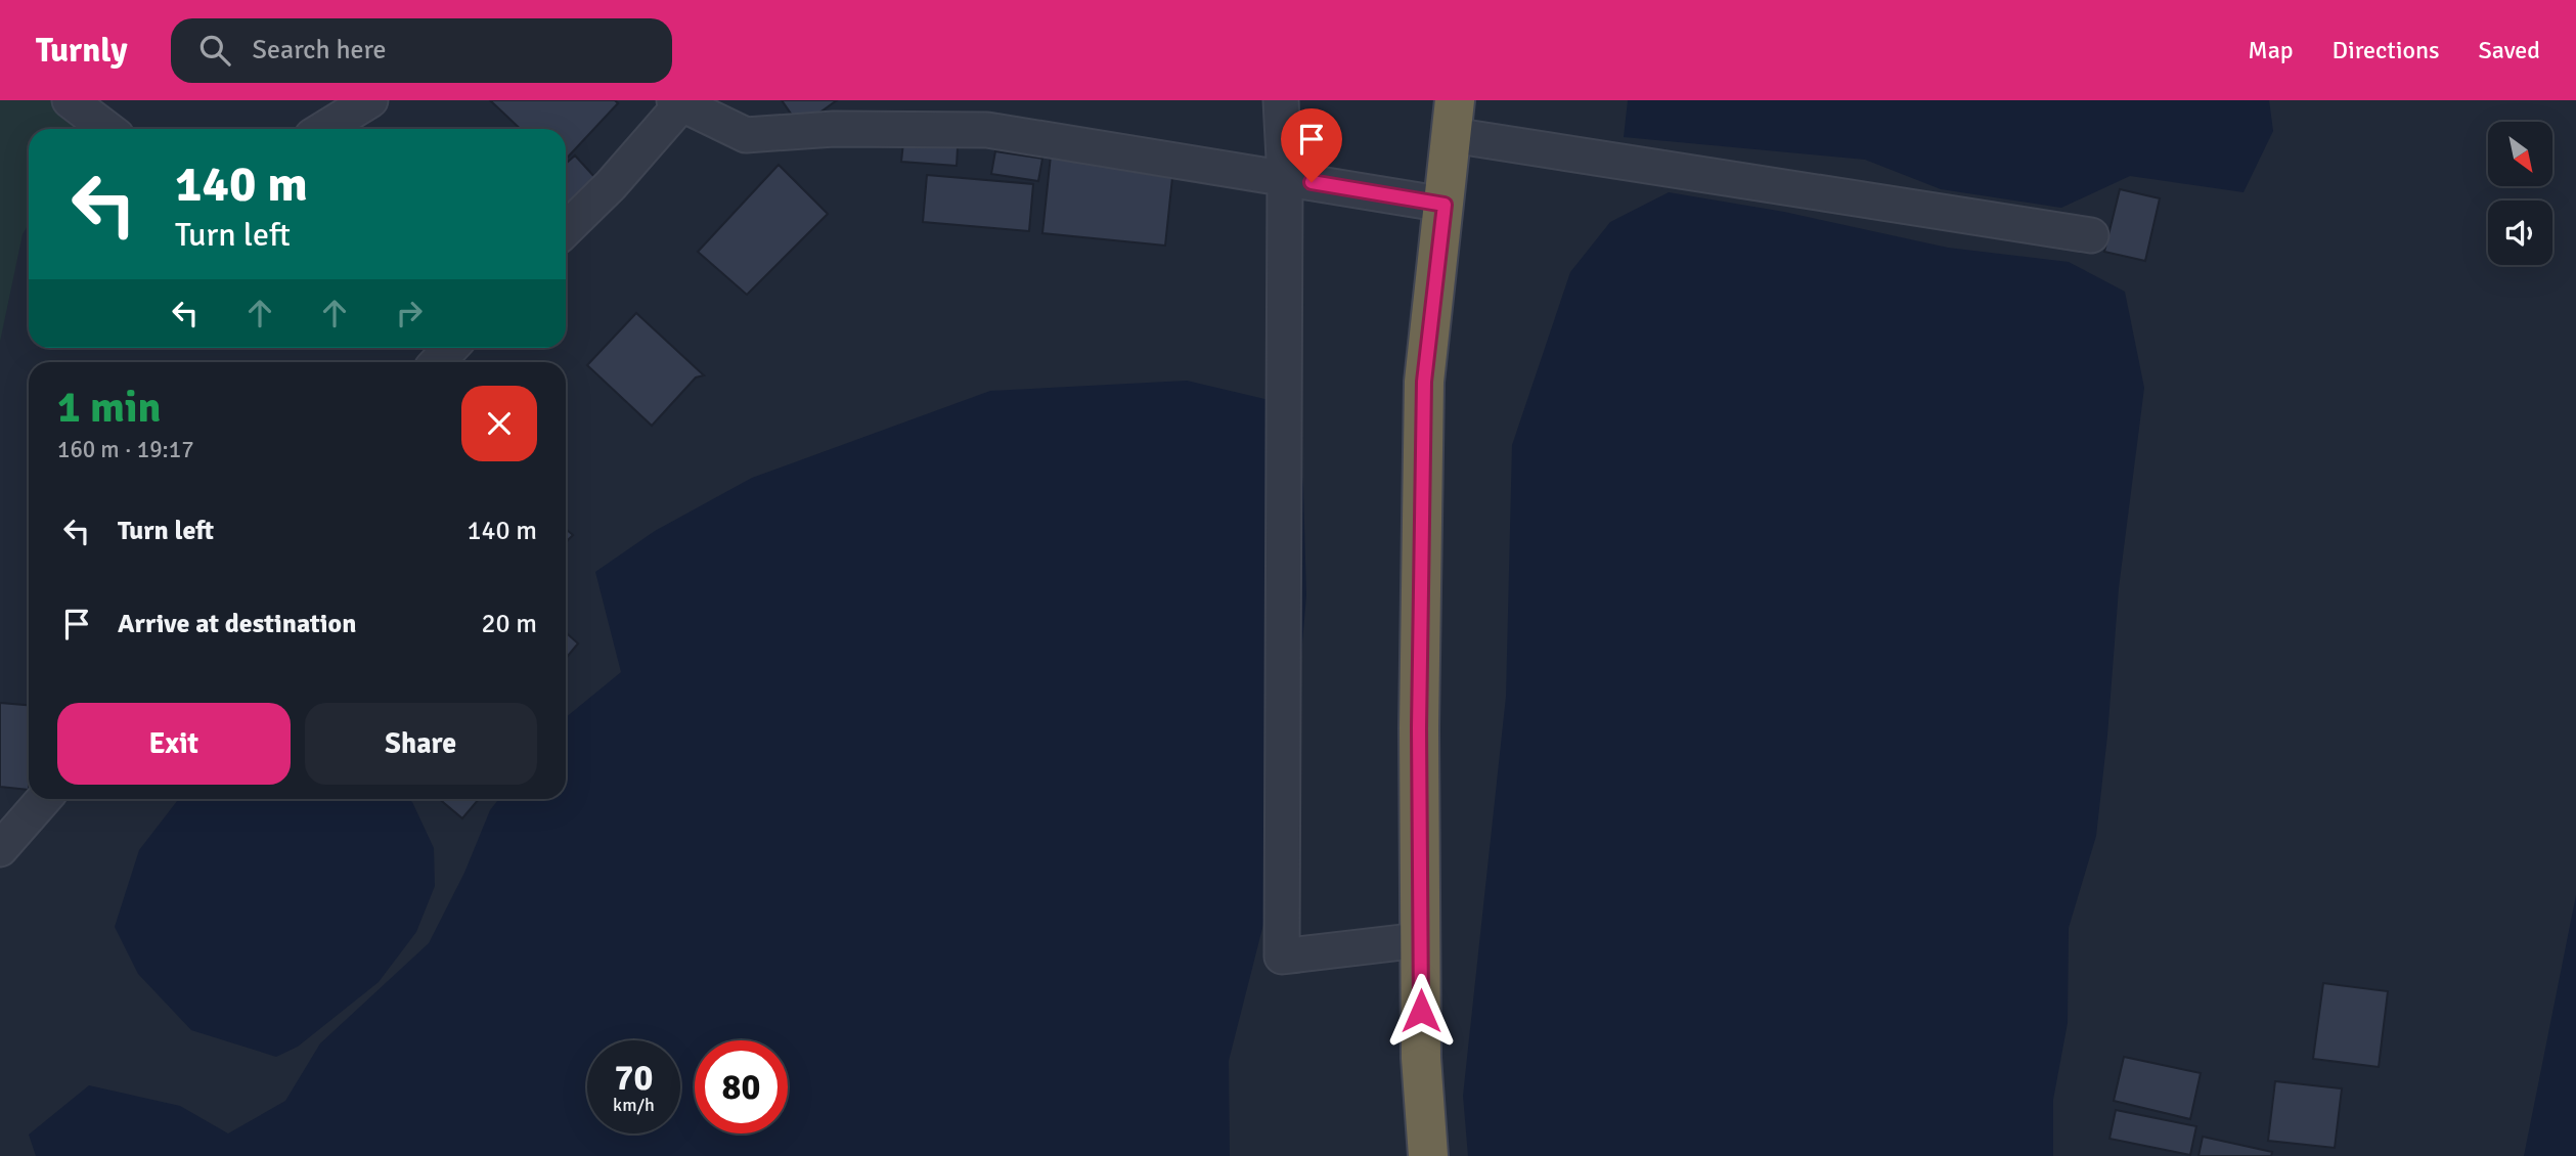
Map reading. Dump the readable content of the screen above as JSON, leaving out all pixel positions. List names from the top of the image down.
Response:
{
  "north": "bottom right",
  "page": {
    "header": "Turnly",
    "search": "Search here",
    "nav": ["Map", "Directions", "Saved"],
    "turn": ["140 m", "Turn left"],
    "heading": ["1 min", "160 m · 19:17"],
    "list": [
      {
        "name": "Turn left",
        "value": "140 m"
      },
      {
        "name": "Arrive at destination",
        "value": "20 m"
      }
    ],
    "buttons": ["Exit", "Share"],
    "speed": "70 km/h",
    "limit": "80"
  }
}
